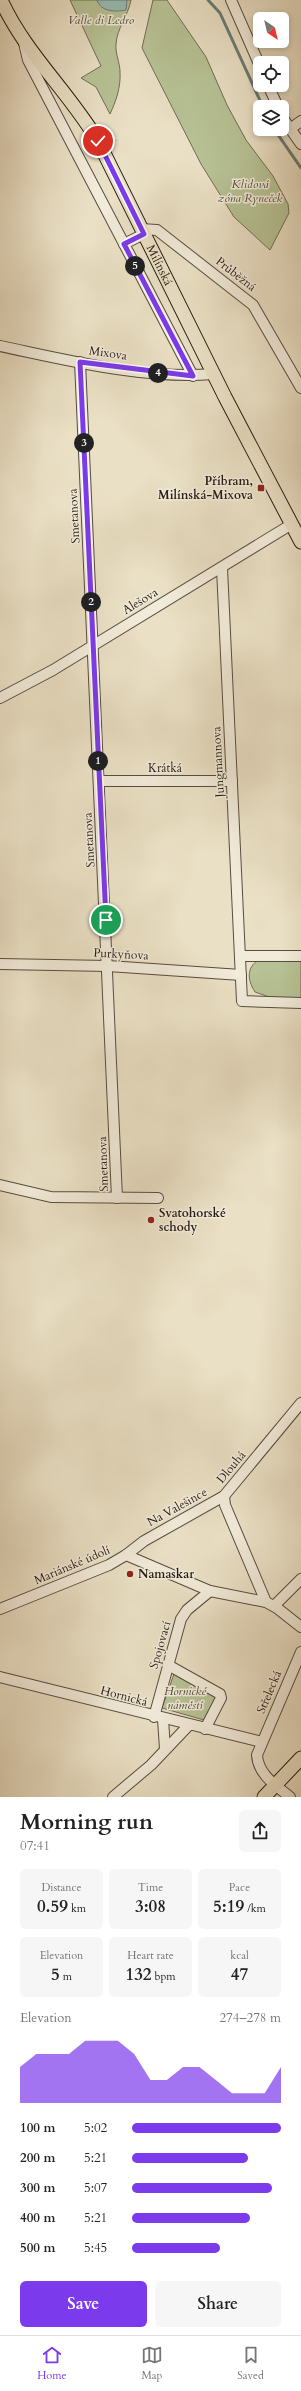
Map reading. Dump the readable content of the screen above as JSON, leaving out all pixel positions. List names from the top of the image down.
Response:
{
  "streets": {
    "main road": ["Milínská"],
    "street": [
      "Průběžná",
      "Mixova",
      "Smetanova",
      "Alešova",
      "Jungmannova",
      "Krátká",
      "Purkyňova",
      "Dlouhá",
      "Na Valešince",
      "Mariánské údolí",
      "Spojovací",
      "Střelecká",
      "Hornická"
    ]
  },
  "crossings": [
    ["Milínská", "Průběžná"],
    ["Milínská", "Mixova"],
    ["Milínská", "Alešova"],
    ["Mixova", "Smetanova"],
    ["Smetanova", "Alešova"],
    ["Smetanova", "Krátká"],
    ["Smetanova", "Purkyňova"],
    ["Alešova", "Jungmannova"],
    ["Jungmannova", "Krátká"],
    ["Jungmannova", "Purkyňova"],
    ["Dlouhá", "Na Valešince"],
    ["Dlouhá", "Mariánské údolí"],
    ["Na Valešince", "Mariánské údolí"],
    ["Mariánské údolí", "Spojovací"],
    ["Spojovací", "Hornická"],
    ["Střelecká", "Hornická"]
  ],
  "parks": ["Valle di Ledro", "Klidová zóna Ryneček", "Hornické náměstí"],
  "places": {
    "transit": ["Příbram, Milínská-Mixova"],
    "other": ["Svatohorské schody", "Namaskar"]
  },
  "north": "bottom right",
  "page": {
    "pins": [
      "5",
      "4",
      "3",
      "2",
      "1"
    ],
    "heading": ["Morning run", "07:41"],
    "stats": [
      ["Distance", "0.59 km"],
      ["Time", "3:08"],
      ["Pace", "5:19 /km"],
      ["Elevation", "5 m"],
      ["Heart rate", "132 bpm"],
      ["kcal", "47"]
    ],
    "chart": ["Elevation", "274–278 m"],
    "list": [
      {
        "name": "100 m",
        "note": "5:02"
      },
      {
        "name": "200 m",
        "note": "5:21"
      },
      {
        "name": "300 m",
        "note": "5:07"
      },
      {
        "name": "400 m",
        "note": "5:21"
      },
      {
        "name": "500 m",
        "note": "5:45"
      }
    ],
    "buttons": ["Save", "Share"],
    "tabs": ["Home", "Map", "Saved"]
  }
}
